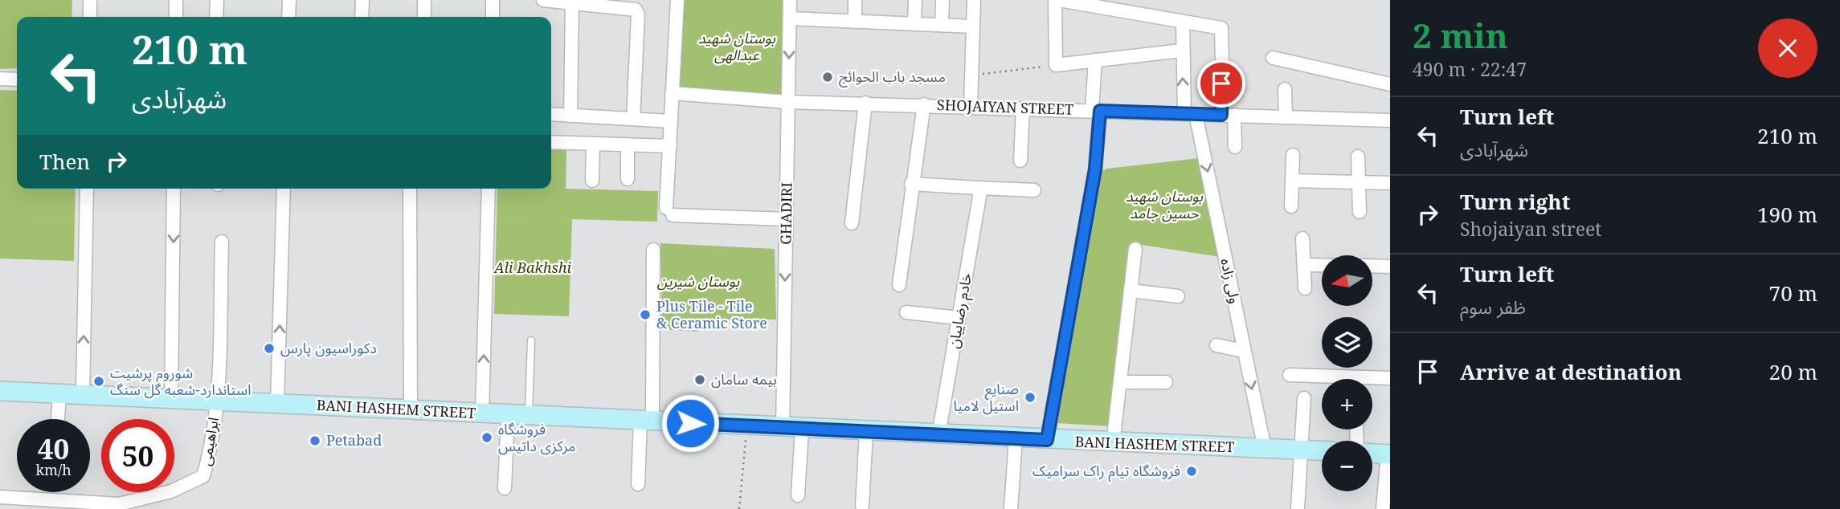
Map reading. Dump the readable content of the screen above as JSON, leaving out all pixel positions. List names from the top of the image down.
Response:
{
  "streets": {
    "main road": ["BANI HASHEM STREET"],
    "street": [
      "SHOJAIYAN STREET",
      "GHADIRI",
      "ولی زاده",
      "خادم رضاییان",
      "ابراهیمی"
    ]
  },
  "crossings": [
    ["SHOJAIYAN STREET", "GHADIRI"],
    ["SHOJAIYAN STREET", "ولی زاده"],
    ["GHADIRI", "BANI HASHEM STREET"],
    ["ولی زاده", "BANI HASHEM STREET"],
    ["خادم رضاییان", "BANI HASHEM STREET"],
    ["BANI HASHEM STREET", "ابراهیمی"]
  ],
  "one_way": ["GHADIRI"],
  "parks": [
    "بوستان شهید عبدالهی",
    "بوستان شهید حسین جامد",
    "Ali Bakhshi",
    "بوستان شیرین"
  ],
  "places": [
    "مسجد باب الحوائج",
    "Plus Tile - Tile & Ceramic Store",
    "دکوراسیون پارس",
    "بیمه سامان",
    "شوروم پرشیت استاندارد-شعبه گل سنگ",
    "صنایع استیل لامیا",
    "فروشگاه مرکزی داتیس",
    "Petabad",
    "فروشگاه تیام راک سرامیک"
  ],
  "north": "left",
  "page": {
    "heading": ["2 min", "490 m · 22:47"],
    "turn": ["210 m", "شهرآبادی"],
    "list": [
      {
        "name": "Turn left",
        "note": "شهرآبادی",
        "value": "210 m"
      },
      {
        "name": "Turn right",
        "note": "Shojaiyan street",
        "value": "190 m"
      },
      {
        "name": "Turn left",
        "note": "ظفر سوم",
        "value": "70 m"
      },
      {
        "name": "Arrive at destination",
        "value": "20 m"
      }
    ],
    "then": "Then",
    "map_buttons": ["+", "−"],
    "speed": "40 km/h",
    "limit": "50"
  }
}
